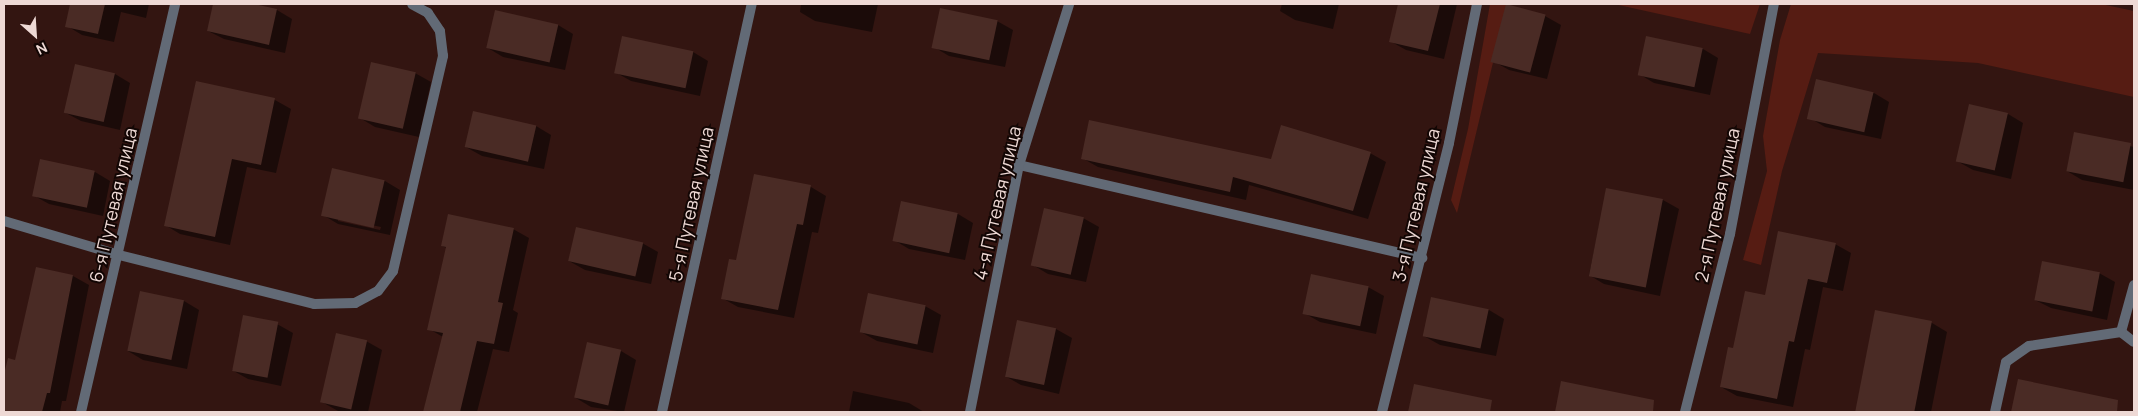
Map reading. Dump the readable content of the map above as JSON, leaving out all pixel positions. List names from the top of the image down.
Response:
{
  "streets": {
    "street": [
      "4-я Путевая улица",
      "5-я Путевая улица",
      "6-я Путевая улица",
      "3-я Путевая улица",
      "2-я Путевая улица"
    ]
  },
  "north": "bottom right"
}
